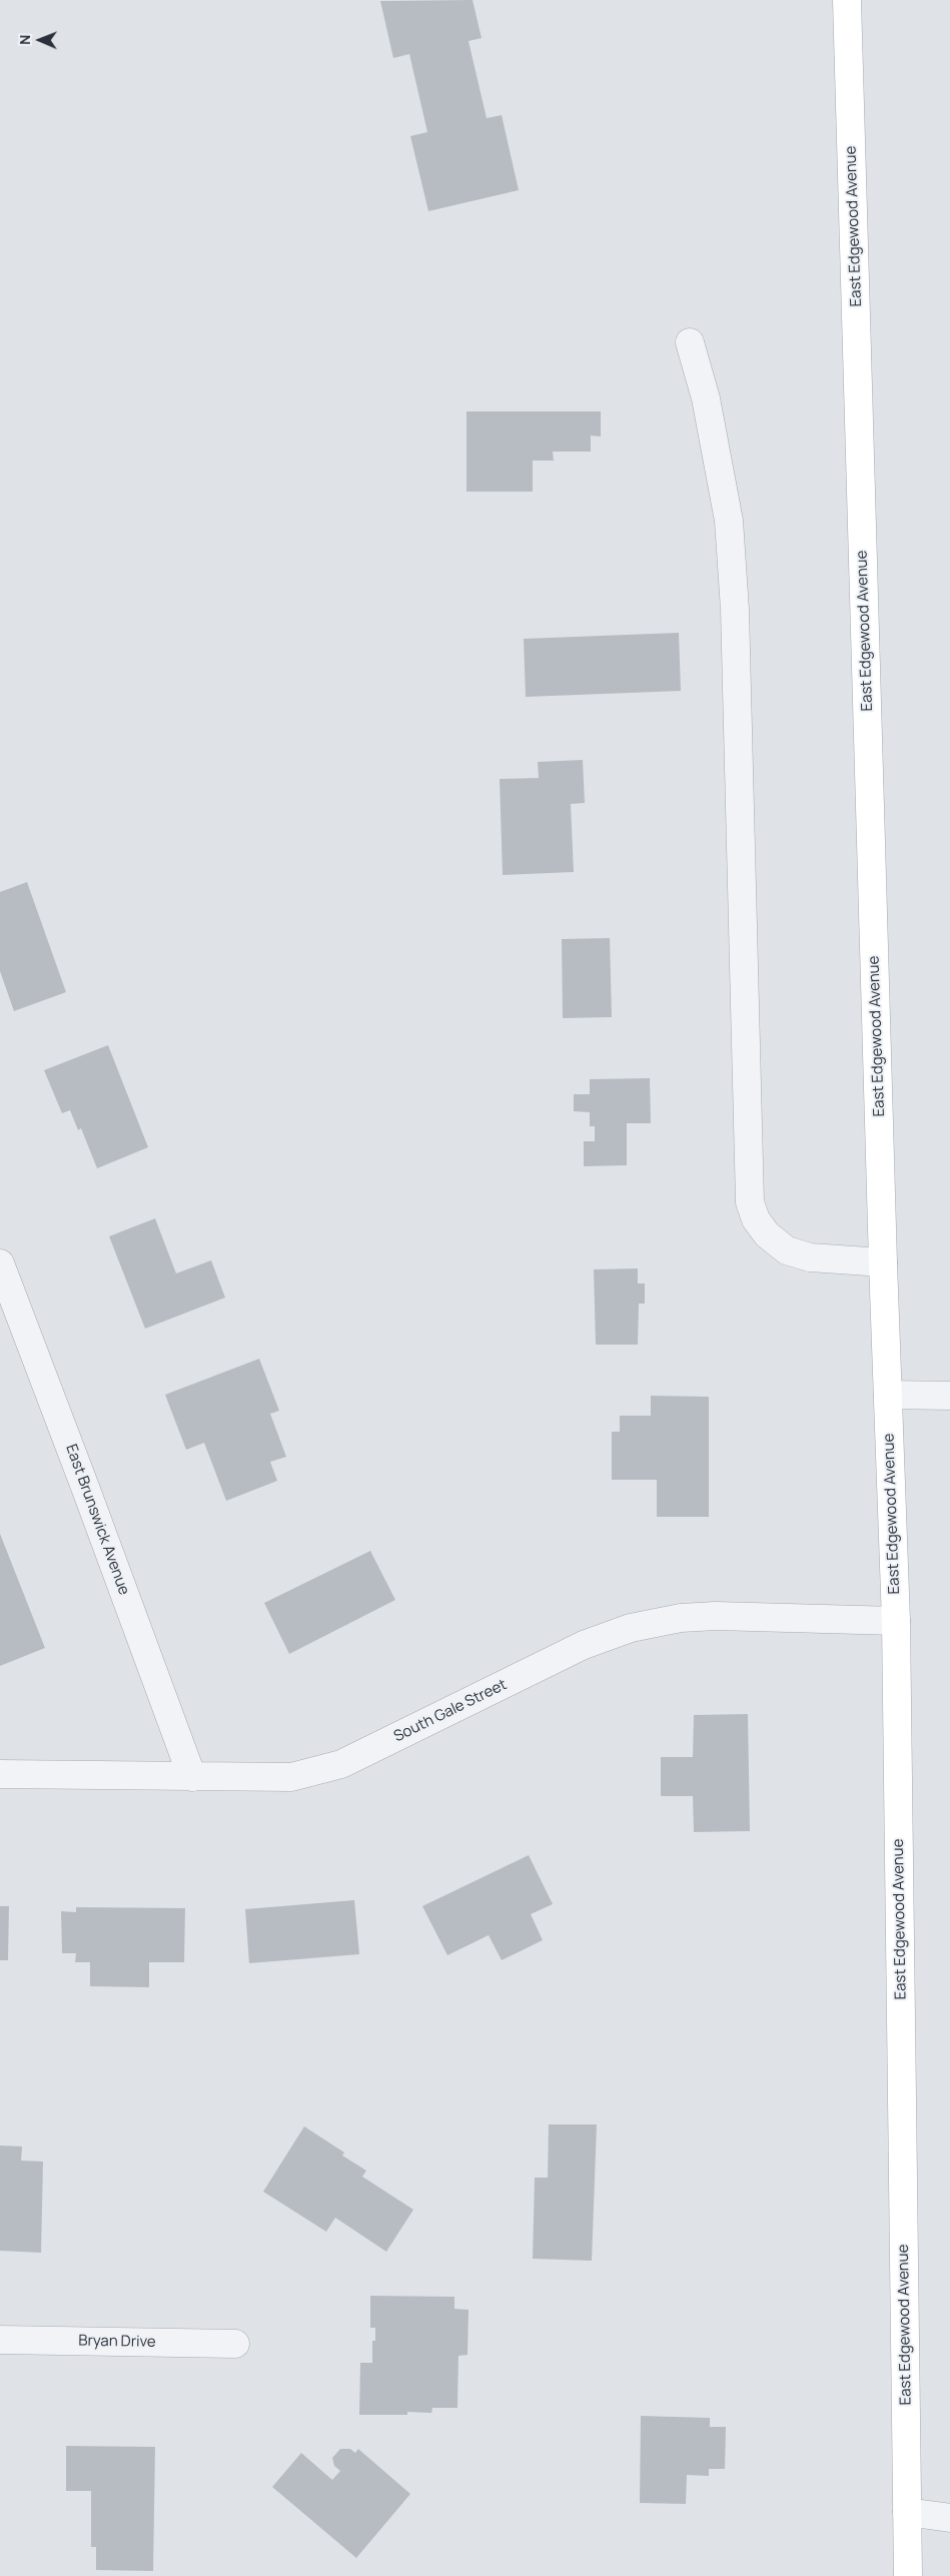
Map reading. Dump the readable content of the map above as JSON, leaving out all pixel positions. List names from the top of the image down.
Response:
{
  "streets": {
    "main road": ["East Edgewood Avenue"],
    "street": ["East Brunswick Avenue", "South Gale Street", "Bryan Drive"]
  },
  "crossings": [
    ["East Edgewood Avenue", "South Gale Street"],
    ["East Brunswick Avenue", "South Gale Street"]
  ],
  "north": "left"
}
